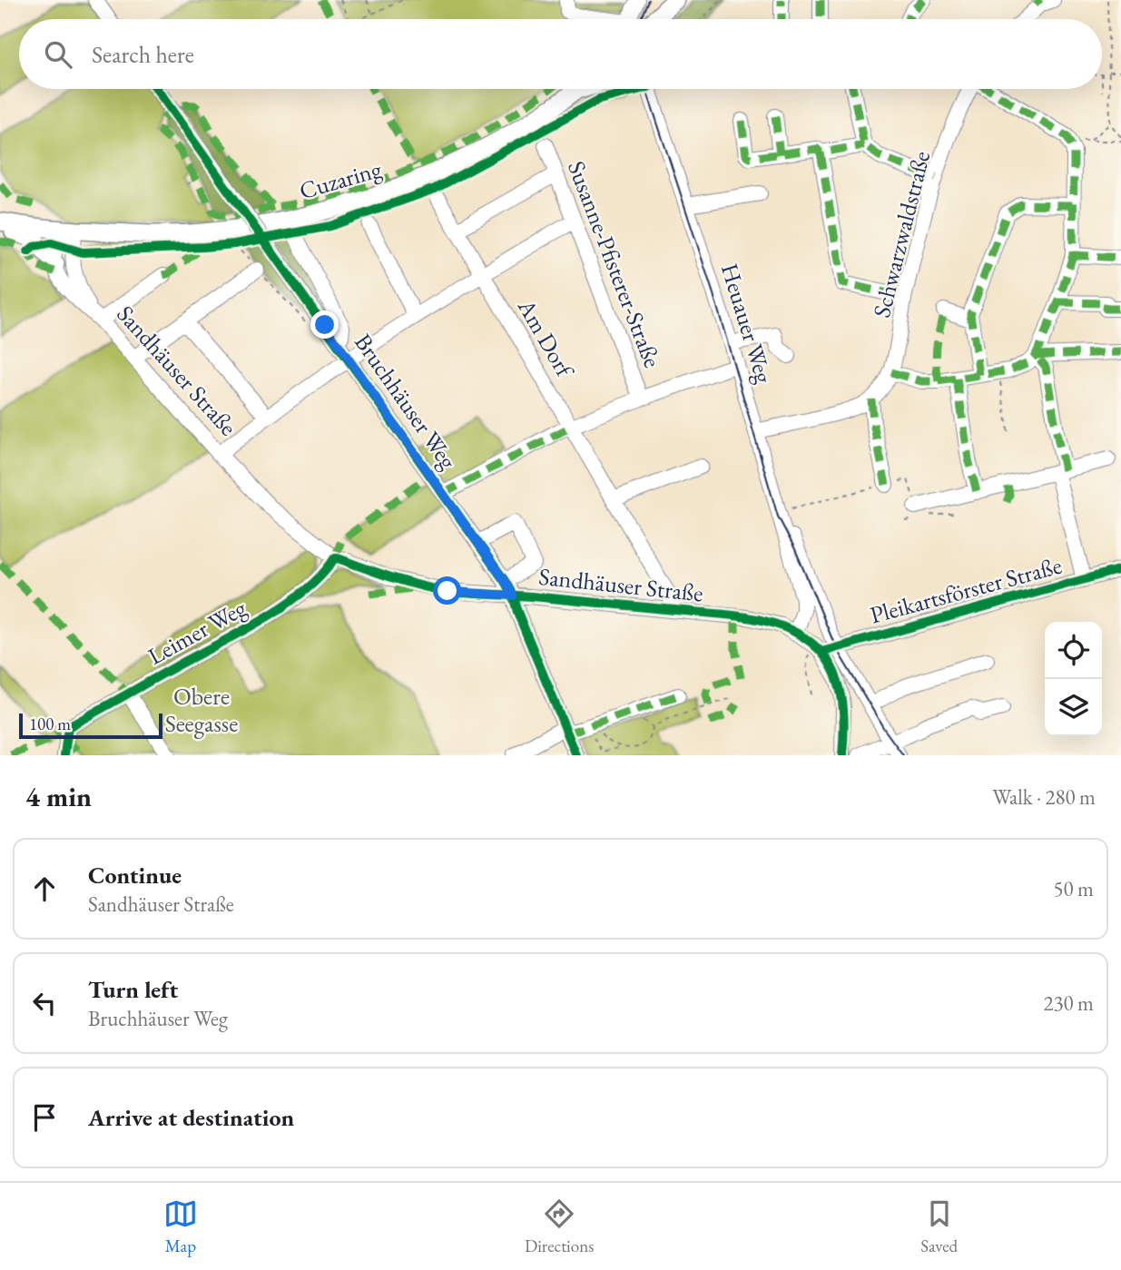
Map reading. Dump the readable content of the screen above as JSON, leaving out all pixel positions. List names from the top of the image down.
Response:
{
  "streets": {
    "main road": ["Cuzaring"],
    "street": [
      "Schwarzwaldstraße",
      "Susanne-Pfisterer-Straße",
      "Heuauer Weg",
      "Am Dorf",
      "Sandhäuser Straße",
      "Bruchhäuser Weg",
      "Pleikartsförster Straße",
      "Leimer Weg"
    ]
  },
  "crossings": [
    ["Cuzaring", "Sandhäuser Straße"],
    ["Heuauer Weg", "Sandhäuser Straße"],
    ["Am Dorf", "Sandhäuser Straße"],
    ["Sandhäuser Straße", "Bruchhäuser Weg"],
    ["Sandhäuser Straße", "Pleikartsförster Straße"],
    ["Sandhäuser Straße", "Leimer Weg"]
  ],
  "parks": ["Obere Seegasse"],
  "scale_bar": "100 m",
  "page": {
    "search": "Search here",
    "scale": "100 m",
    "heading": ["4 min", "Walk · 280 m"],
    "list": [
      ["Continue", "Sandhäuser Straße", "50 m"],
      ["Turn left", "Bruchhäuser Weg", "230 m"],
      "Arrive at destination"
    ],
    "nav": ["Map", "Directions", "Saved"]
  }
}
